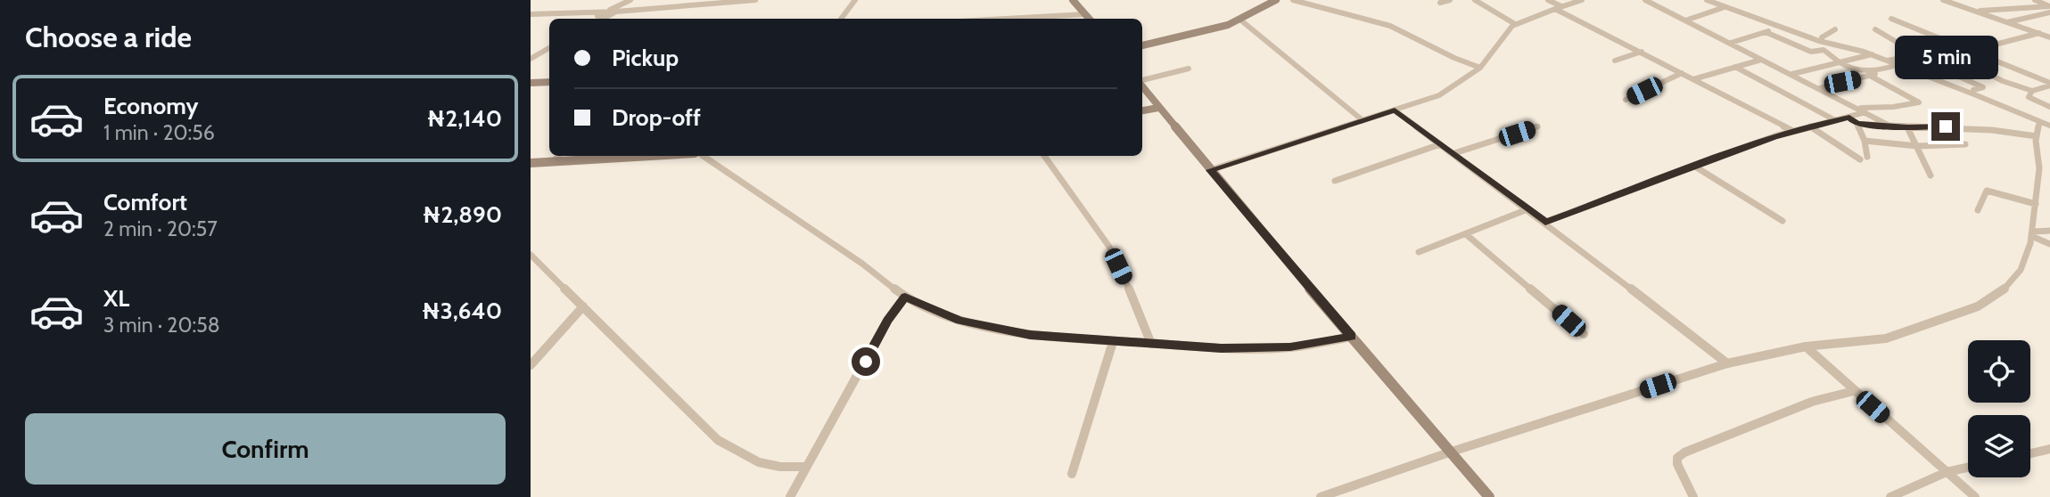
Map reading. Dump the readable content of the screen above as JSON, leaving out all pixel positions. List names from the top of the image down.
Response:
{
  "page": {
    "heading": "Choose a ride",
    "banner": ["Pickup", "Drop-off"],
    "bubble": "5 min",
    "list": [
      {
        "name": "Economy",
        "note": "1 min · 20:56",
        "value": "₦2,140"
      },
      {
        "name": "Comfort",
        "note": "2 min · 20:57",
        "value": "₦2,890"
      },
      {
        "name": "XL",
        "note": "3 min · 20:58",
        "value": "₦3,640"
      }
    ],
    "buttons": "Confirm"
  }
}
